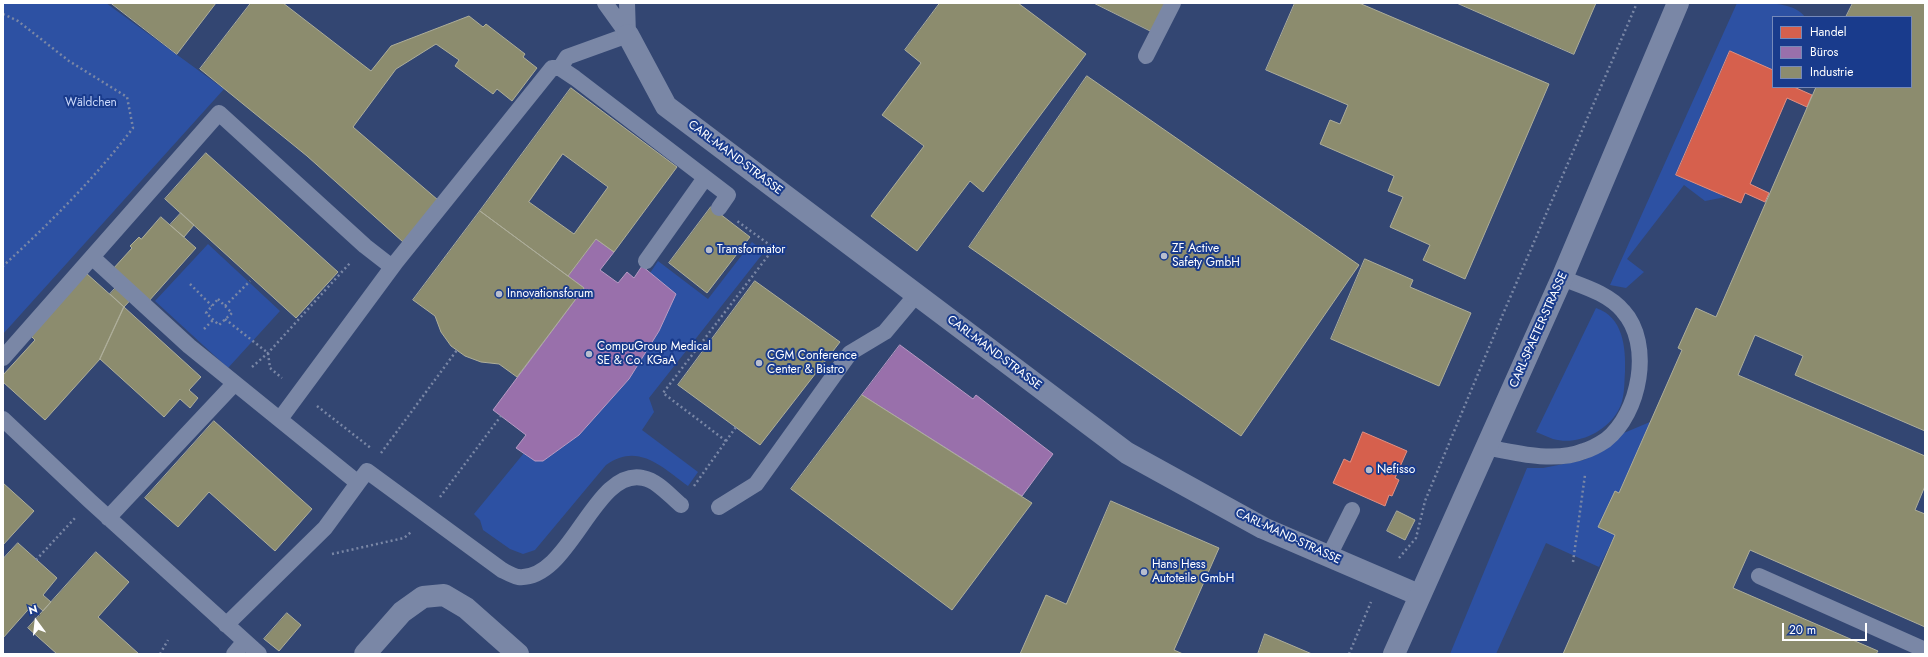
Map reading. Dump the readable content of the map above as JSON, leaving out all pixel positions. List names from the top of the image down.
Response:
{
  "streets": {
    "street": ["CARL-MAND-STRASSE", "CARL-SPAETER-STRASSE"]
  },
  "crossings": [
    ["CARL-MAND-STRASSE", "CARL-SPAETER-STRASSE"]
  ],
  "parks": ["Wäldchen"],
  "places": [
    "Transformator",
    "ZF Active Safety GmbH",
    "Innovationsforum",
    "CompuGroup Medical SE & Co. KGaA",
    "CGM Conference Center & Bistro",
    "Nefisso",
    "Hans Hess Autoteile GmbH"
  ],
  "legend": ["Handel", "Büros", "Industrie"],
  "scale_bar": "20 m",
  "north": "top"
}
